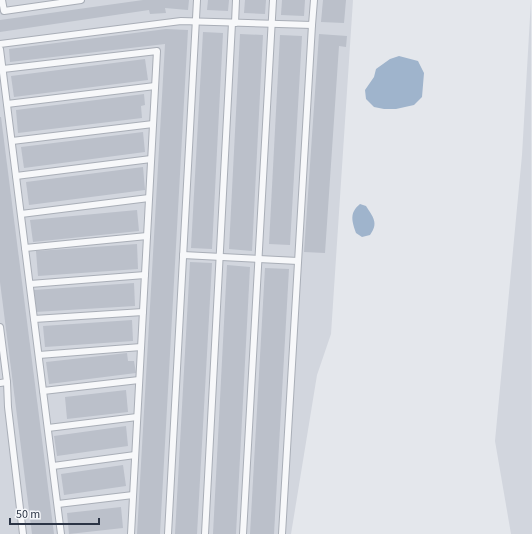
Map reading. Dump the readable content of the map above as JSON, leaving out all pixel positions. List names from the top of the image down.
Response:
{
  "scale_bar": "50 m"
}
